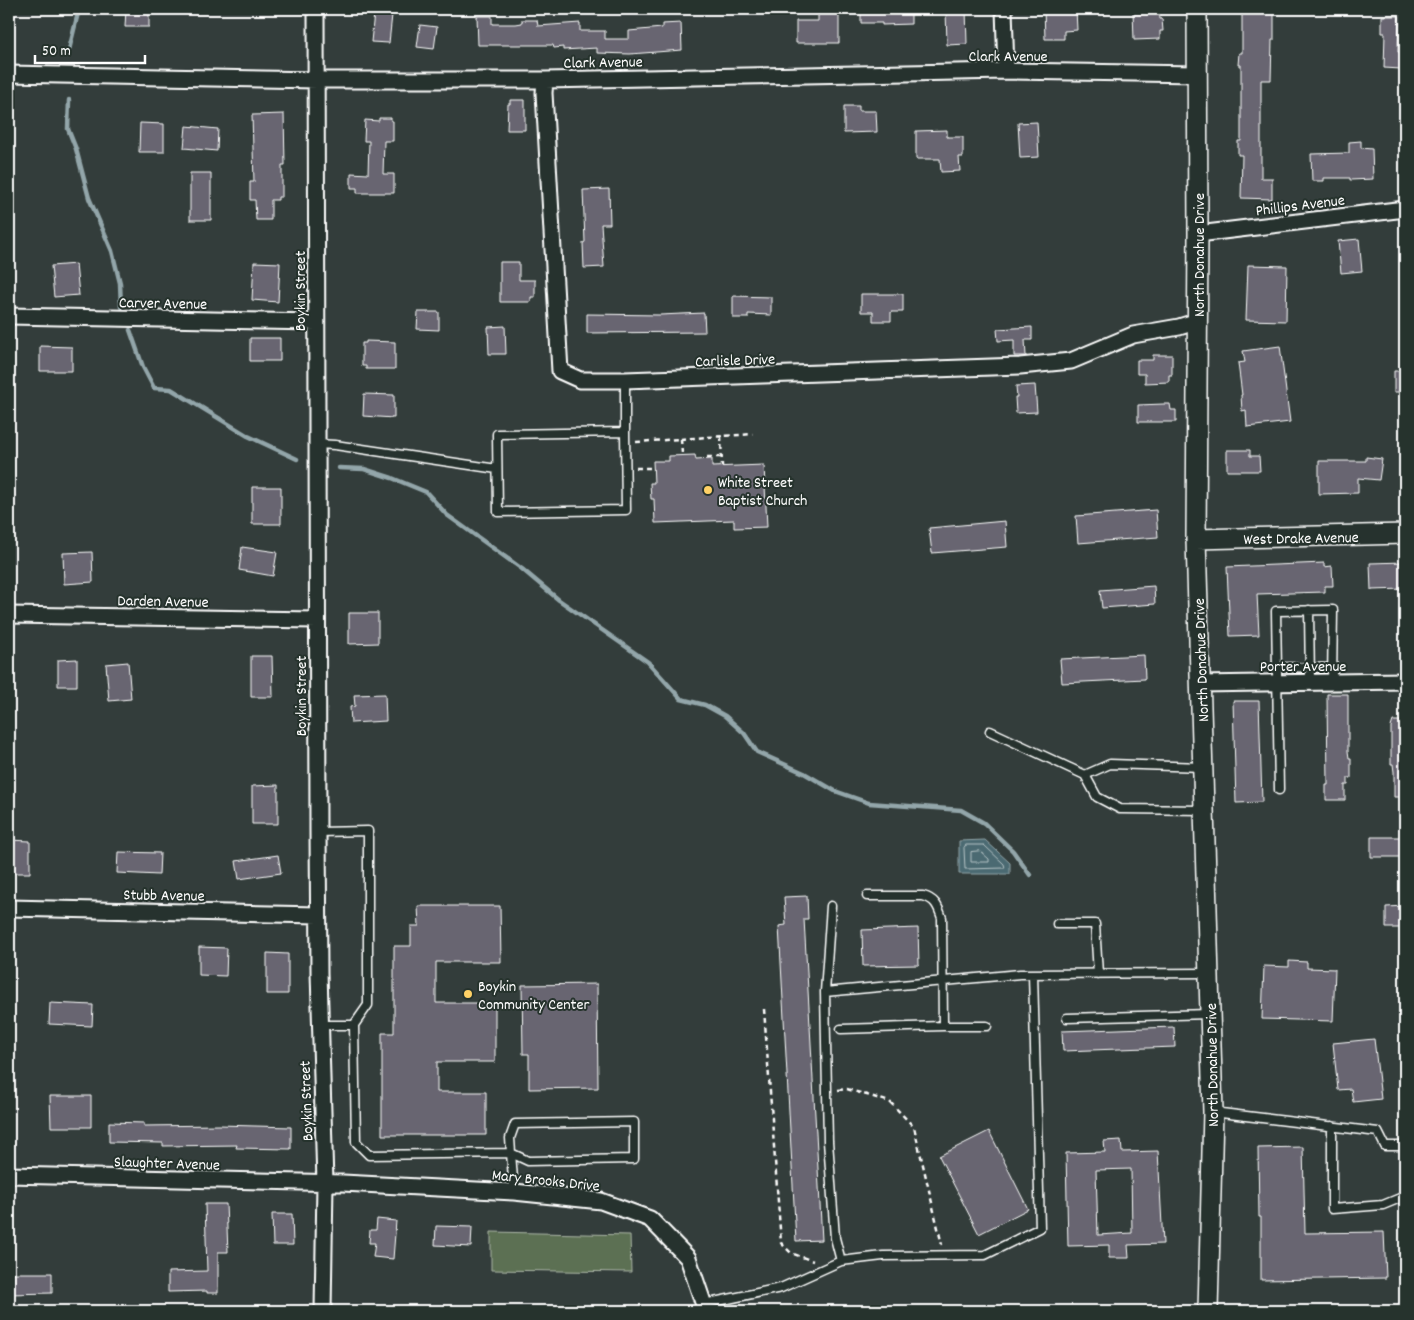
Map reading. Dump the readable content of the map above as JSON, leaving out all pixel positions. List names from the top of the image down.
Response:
{
  "streets": {
    "street": [
      "Clark Avenue",
      "Phillips Avenue",
      "North Donahue Drive",
      "Boykin Street",
      "Carver Avenue",
      "Carlisle Drive",
      "West Drake Avenue",
      "Darden Avenue",
      "Porter Avenue",
      "Stubb Avenue",
      "Slaughter Avenue",
      "Mary Brooks Drive"
    ]
  },
  "crossings": [
    ["Clark Avenue", "North Donahue Drive"],
    ["Clark Avenue", "Boykin Street"],
    ["Clark Avenue", "Carlisle Drive"],
    ["Phillips Avenue", "North Donahue Drive"],
    ["North Donahue Drive", "Carlisle Drive"],
    ["North Donahue Drive", "West Drake Avenue"],
    ["North Donahue Drive", "Porter Avenue"],
    ["Boykin Street", "Carver Avenue"],
    ["Boykin Street", "Darden Avenue"],
    ["Boykin Street", "Stubb Avenue"],
    ["Boykin Street", "Slaughter Avenue"],
    ["Boykin Street", "Mary Brooks Drive"],
    ["Slaughter Avenue", "Mary Brooks Drive"]
  ],
  "places": ["White Street Baptist Church", "Boykin Community Center"],
  "scale_bar": "50 m"
}
